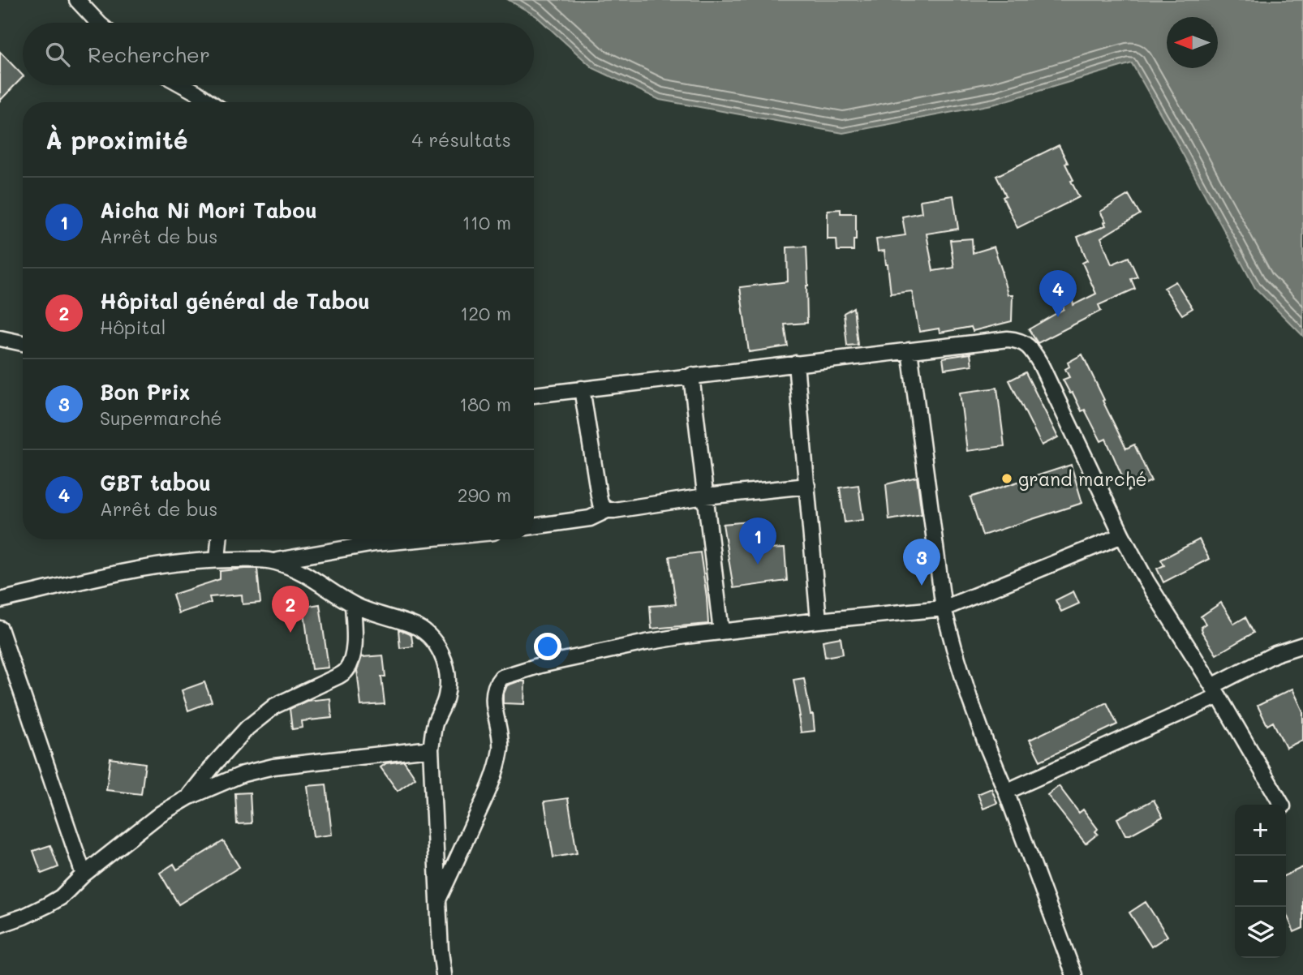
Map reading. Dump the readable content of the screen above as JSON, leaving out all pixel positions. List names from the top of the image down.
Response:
{
  "places": ["grand marché"],
  "north": "left",
  "page": {
    "search": "Rechercher",
    "heading": ["À proximité", "4 résultats"],
    "list": [
      {
        "mark": "1",
        "name": "Aicha Ni Mori Tabou",
        "note": "Arrêt de bus",
        "value": "110 m"
      },
      {
        "mark": "2",
        "name": "Hôpital général de Tabou",
        "note": "Hôpital",
        "value": "120 m"
      },
      {
        "mark": "3",
        "name": "Bon Prix",
        "note": "Supermarché",
        "value": "180 m"
      },
      {
        "mark": "4",
        "name": "GBT tabou",
        "note": "Arrêt de bus",
        "value": "290 m"
      }
    ],
    "pins": [
      "4",
      "1",
      "3",
      "2"
    ],
    "map_buttons": ["+", "−"]
  }
}
